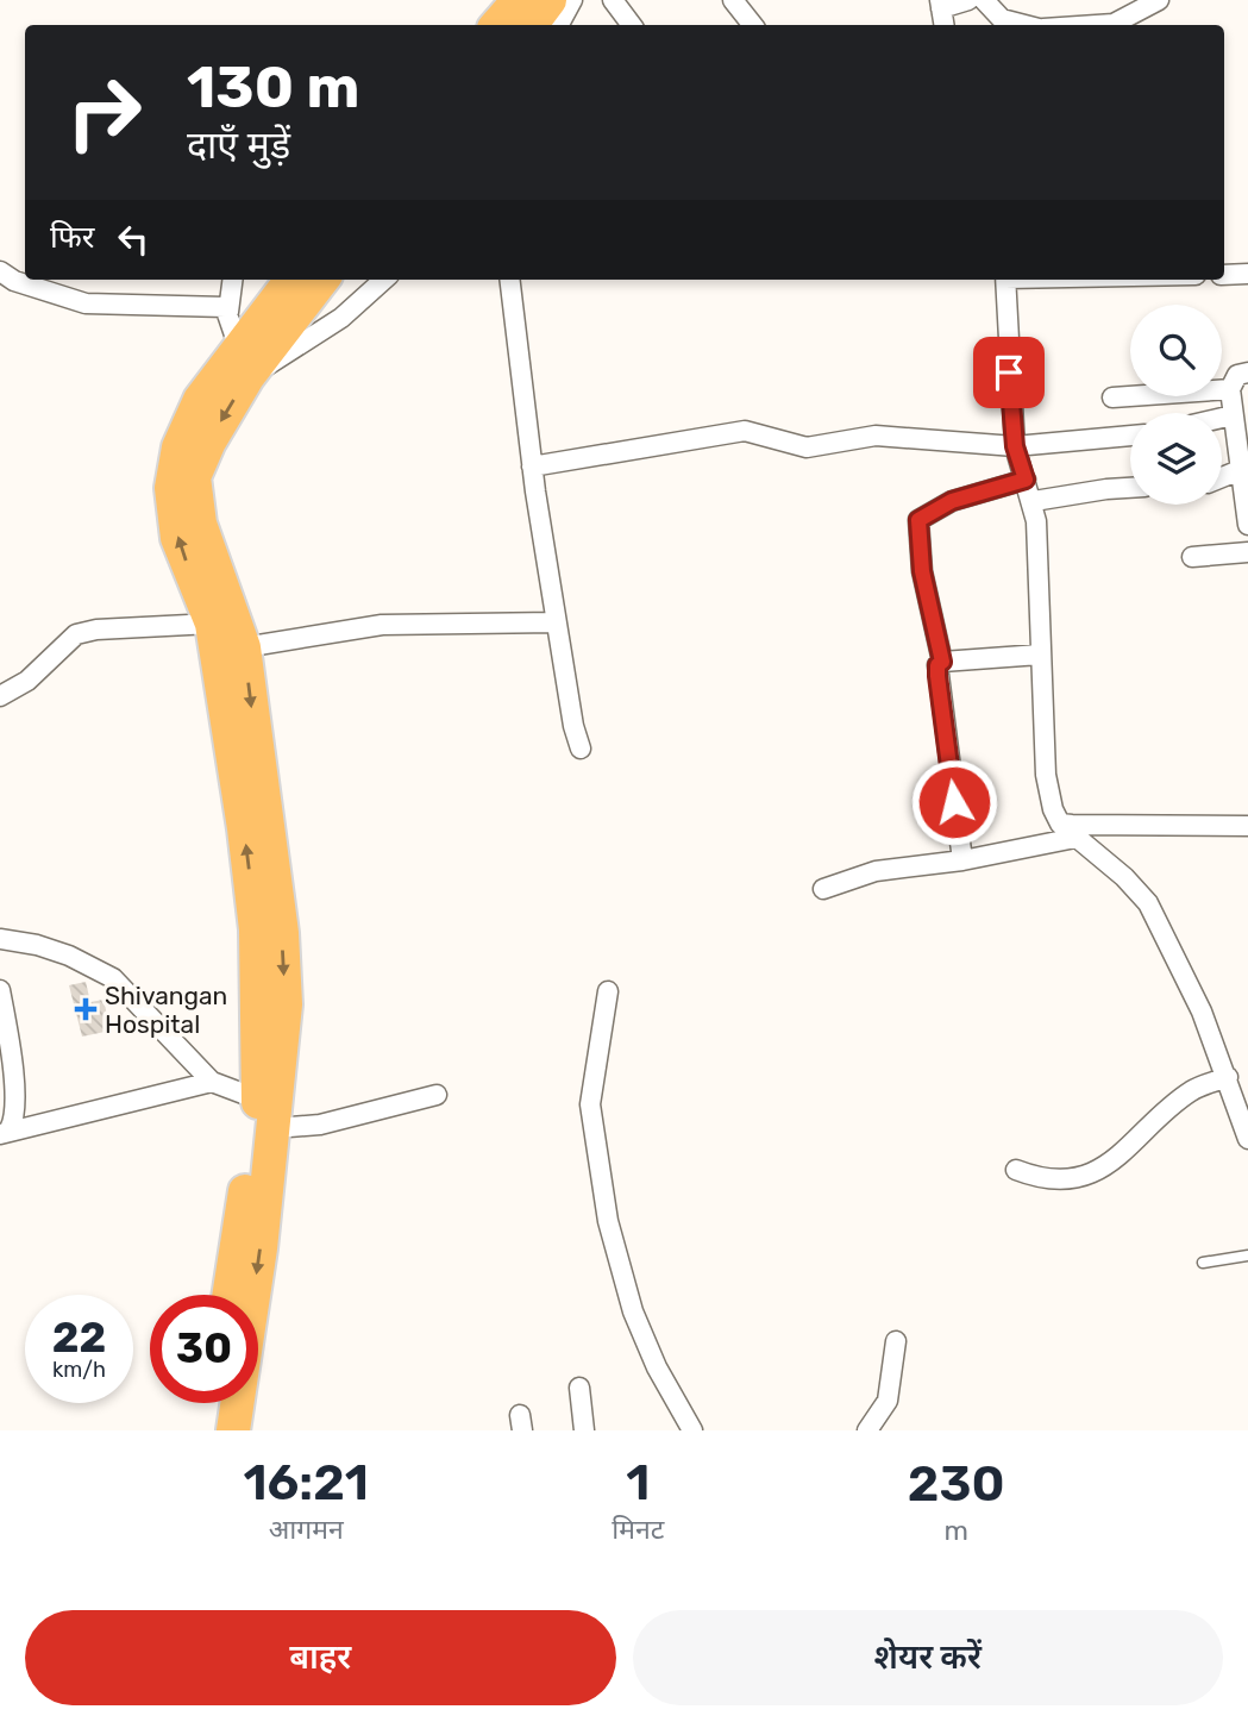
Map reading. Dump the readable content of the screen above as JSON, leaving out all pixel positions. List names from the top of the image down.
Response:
{
  "places": {
    "health": ["Shivangan Hospital"]
  },
  "page": {
    "turn": ["130 m", "दाएँ मुड़ें"],
    "then": "फिर",
    "speed": "22 km/h",
    "limit": "30",
    "eta": [
      "16:21",
      "आगमन",
      "1",
      "मिनट",
      "230",
      "m"
    ],
    "buttons": ["बाहर", "शेयर करें"]
  }
}
